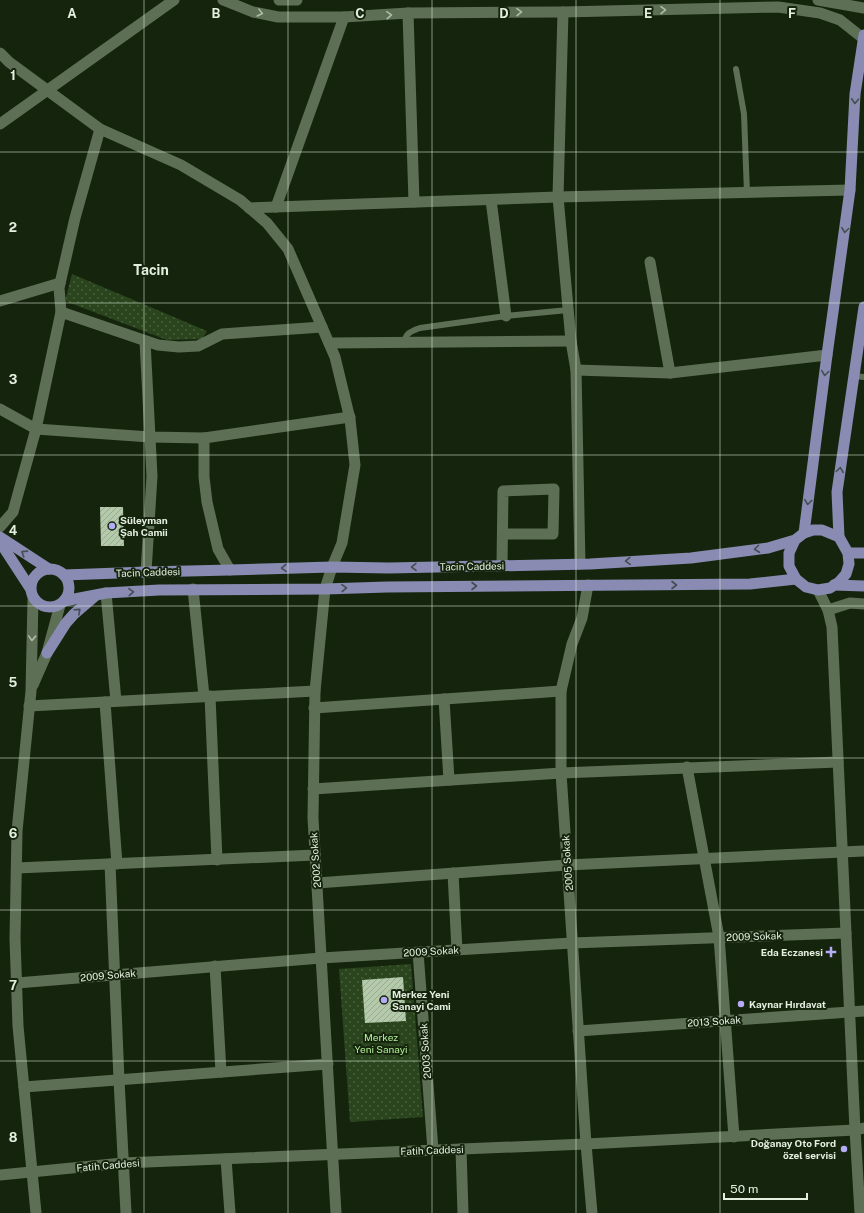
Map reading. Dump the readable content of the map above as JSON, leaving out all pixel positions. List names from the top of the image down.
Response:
{
  "streets": {
    "main road": ["Tacin Caddesi"],
    "street": [
      "2002 Sokak",
      "2005 Sokak",
      "2009 Sokak",
      "2013 Sokak",
      "2003 Sokak",
      "Fatih Caddesi"
    ]
  },
  "crossings": [
    ["Tacin Caddesi", "2002 Sokak"],
    ["Tacin Caddesi", "2005 Sokak"],
    ["2002 Sokak", "2009 Sokak"],
    ["2002 Sokak", "Fatih Caddesi"],
    ["2005 Sokak", "2009 Sokak"],
    ["2005 Sokak", "2013 Sokak"],
    ["2005 Sokak", "Fatih Caddesi"],
    ["2009 Sokak", "2003 Sokak"],
    ["2003 Sokak", "Fatih Caddesi"]
  ],
  "districts": ["Tacin"],
  "parks": ["Merkez Yeni Sanayi"],
  "places": {
    "other": [
      "Süleyman Şah Camii",
      "Merkez Yeni Sanayi Cami",
      "Kaynar Hırdavat",
      "Doğanay Oto Ford özel servisi"
    ],
    "health": ["Eda Eczanesi"]
  },
  "scale_bar": "50 m",
  "grid": {
    "columns": [
      "A",
      "B",
      "C",
      "D",
      "E",
      "F"
    ],
    "rows": [
      "1",
      "2",
      "3",
      "4",
      "5",
      "6",
      "7",
      "8"
    ]
  }
}
